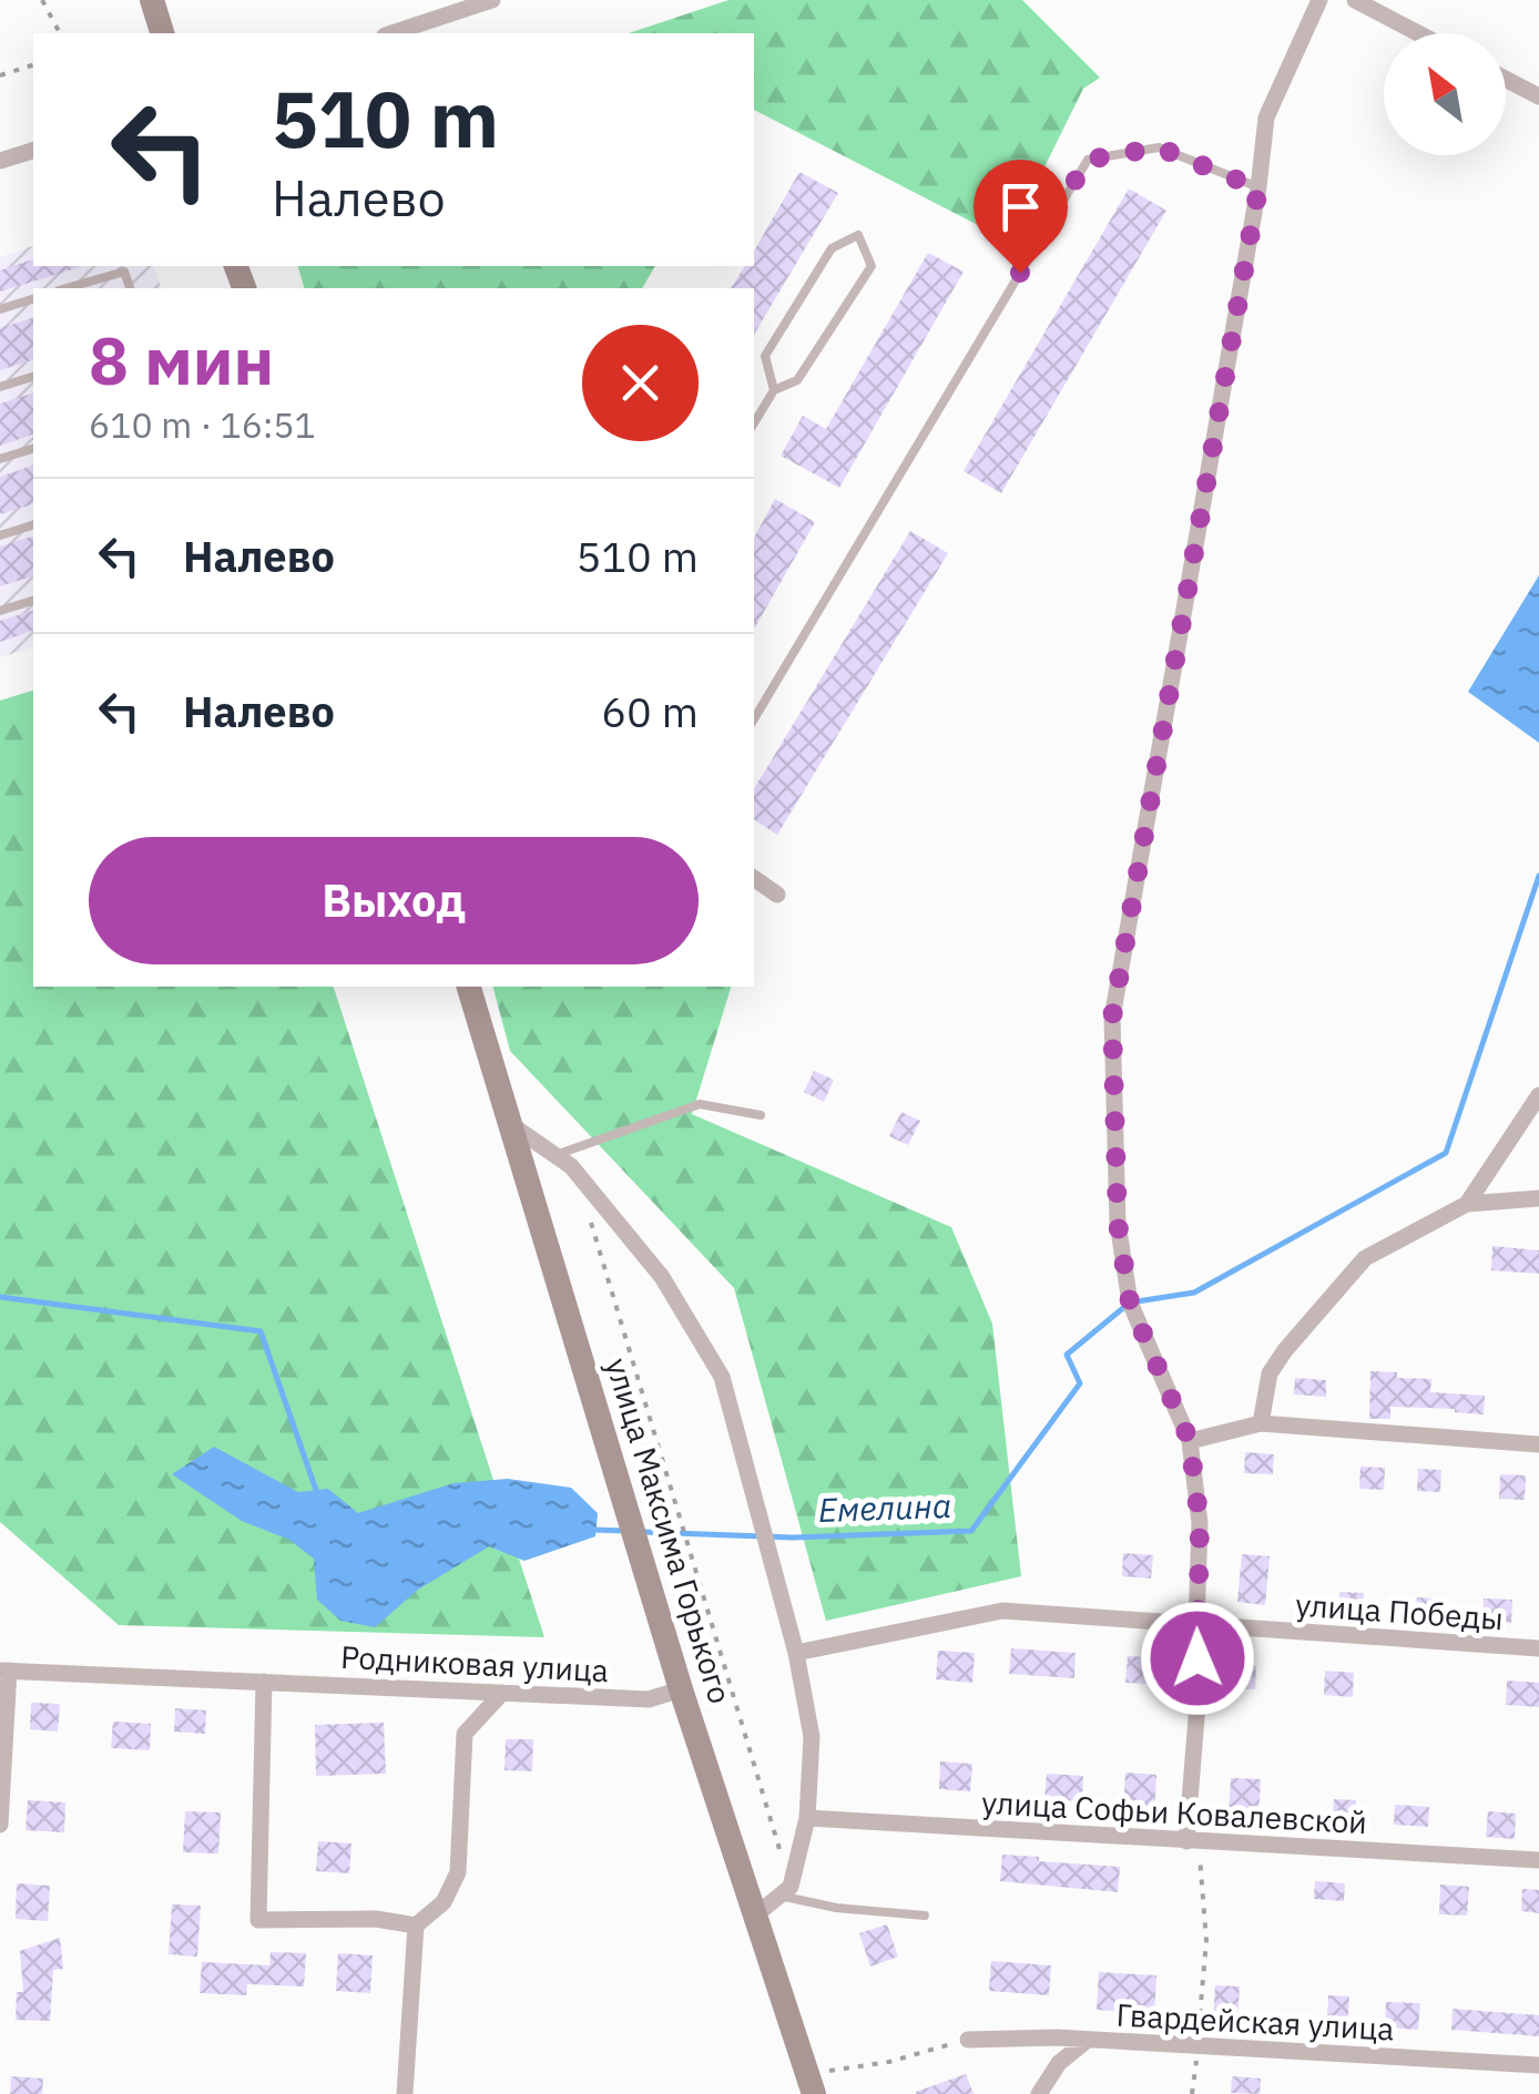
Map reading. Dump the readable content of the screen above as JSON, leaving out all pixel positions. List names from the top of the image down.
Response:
{
  "streets": {
    "main road": ["улица Максима Горького"],
    "street": [
      "улица Победы",
      "Родниковая улица",
      "улица Софьи Ковалевской",
      "Гвардейская улица"
    ]
  },
  "crossings": [
    ["улица Максима Горького", "Родниковая улица"]
  ],
  "water": ["Емелина"],
  "north": "top left",
  "page": {
    "turn": ["510 m", "Налево"],
    "heading": ["8 мин", "610 m · 16:51"],
    "list": [
      {
        "name": "Налево",
        "value": "510 m"
      },
      {
        "name": "Налево",
        "value": "60 m"
      }
    ],
    "buttons": "Выход"
  }
}
